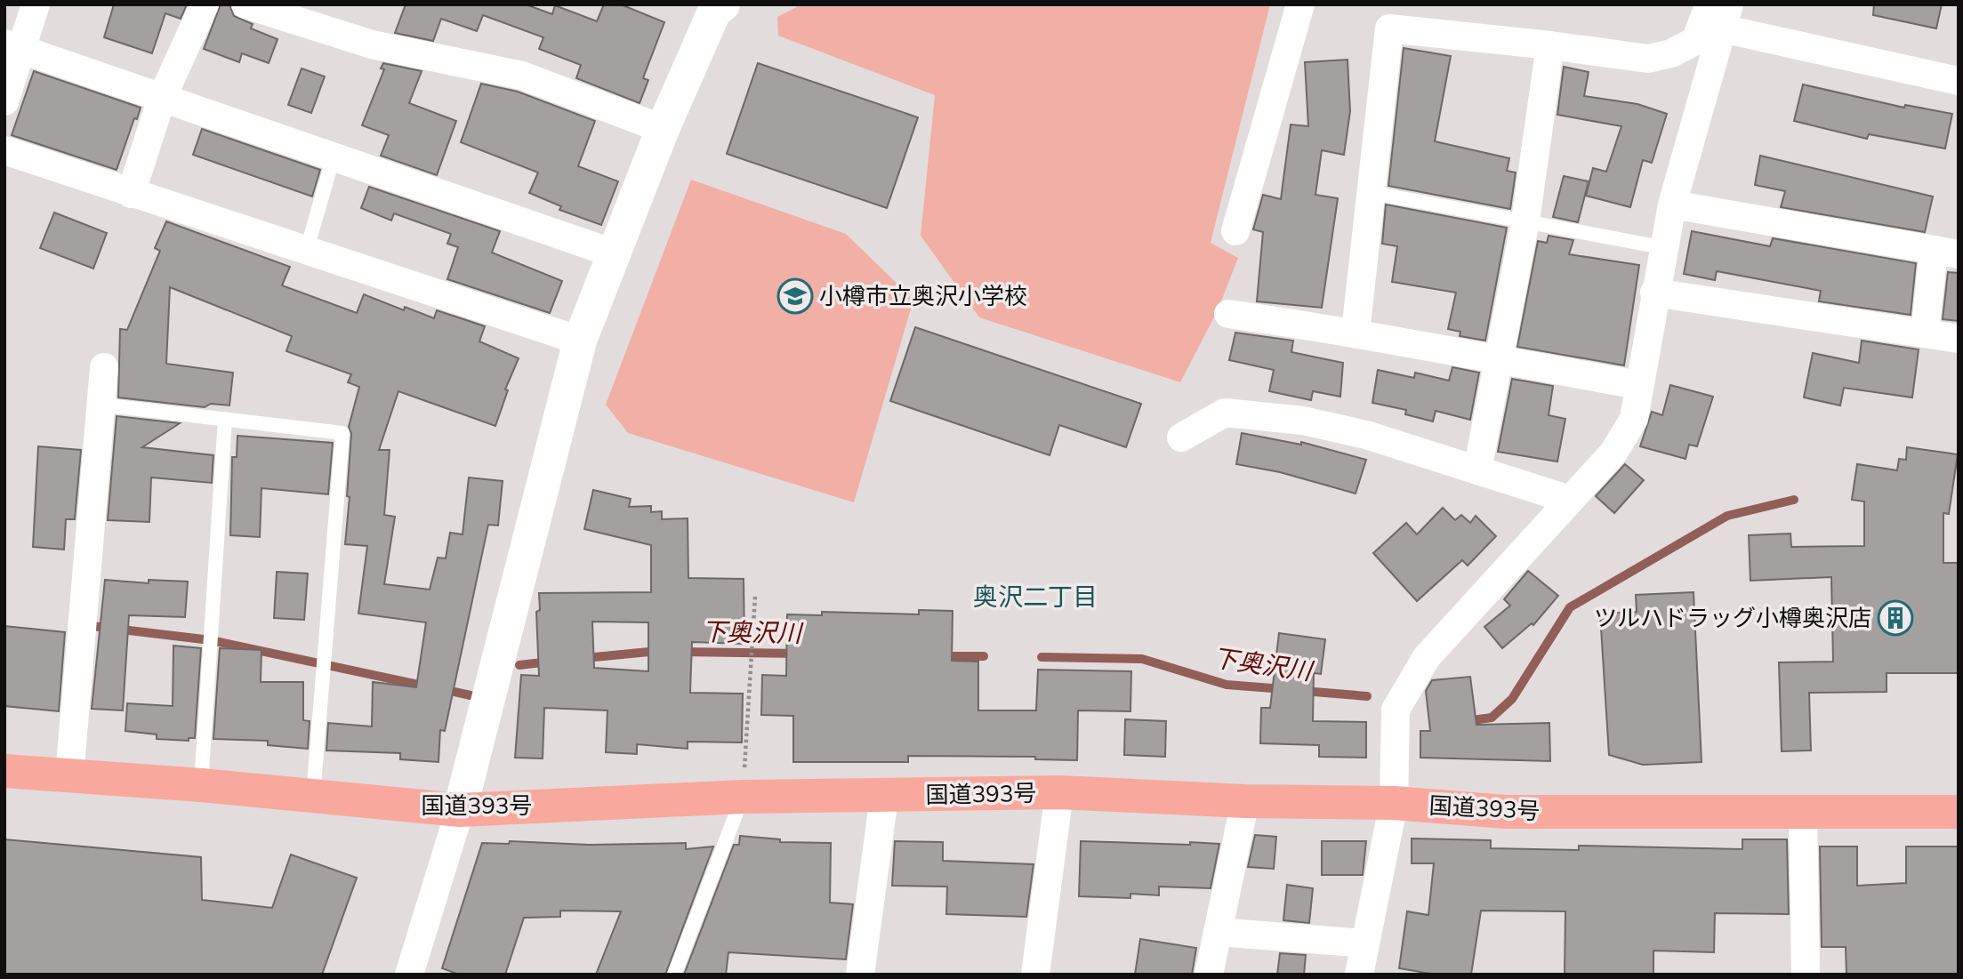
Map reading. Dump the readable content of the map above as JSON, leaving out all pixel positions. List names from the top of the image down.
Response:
{
  "streets": {
    "highway": ["国道393号"]
  },
  "districts": ["奥沢二丁目"],
  "water": ["下奥沢川"],
  "places": {
    "school or university": ["小樽市立奥沢小学校"],
    "building": ["ツルハドラッグ小樽奥沢店"]
  }
}
